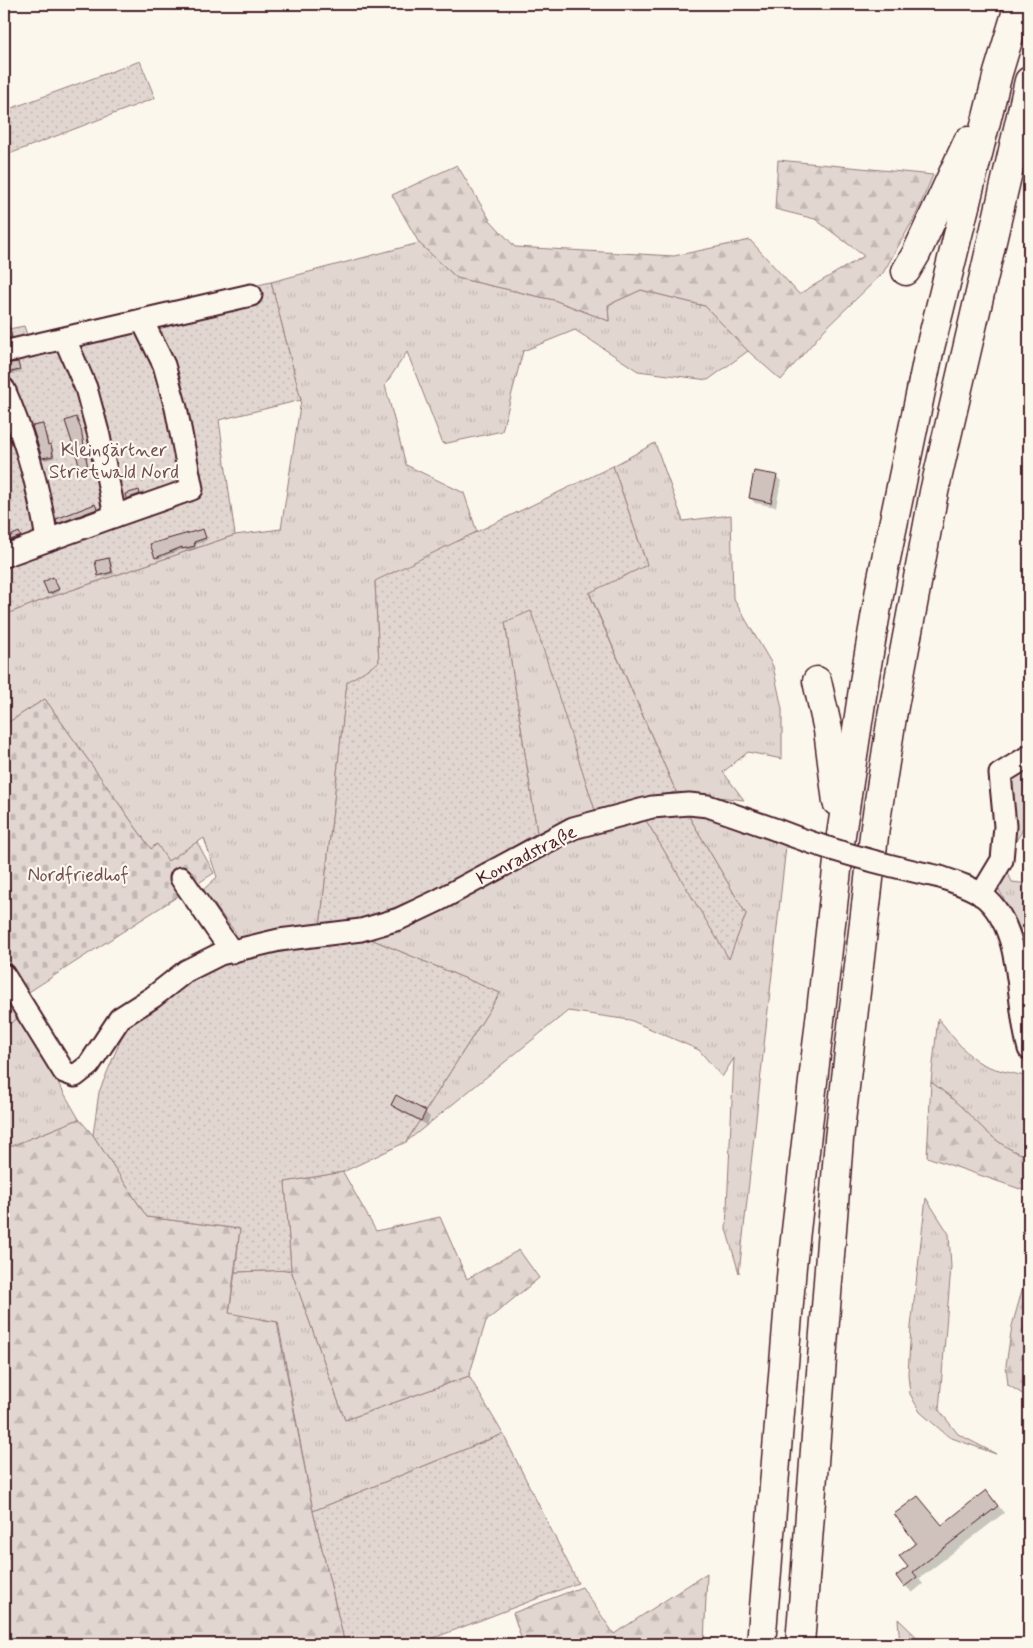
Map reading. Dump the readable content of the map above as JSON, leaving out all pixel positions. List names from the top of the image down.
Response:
{
  "streets": {
    "street": ["Konradstraße"]
  },
  "parks": ["Kleingärtner Strietwald Nord", "Nordfriedhof"]
}
